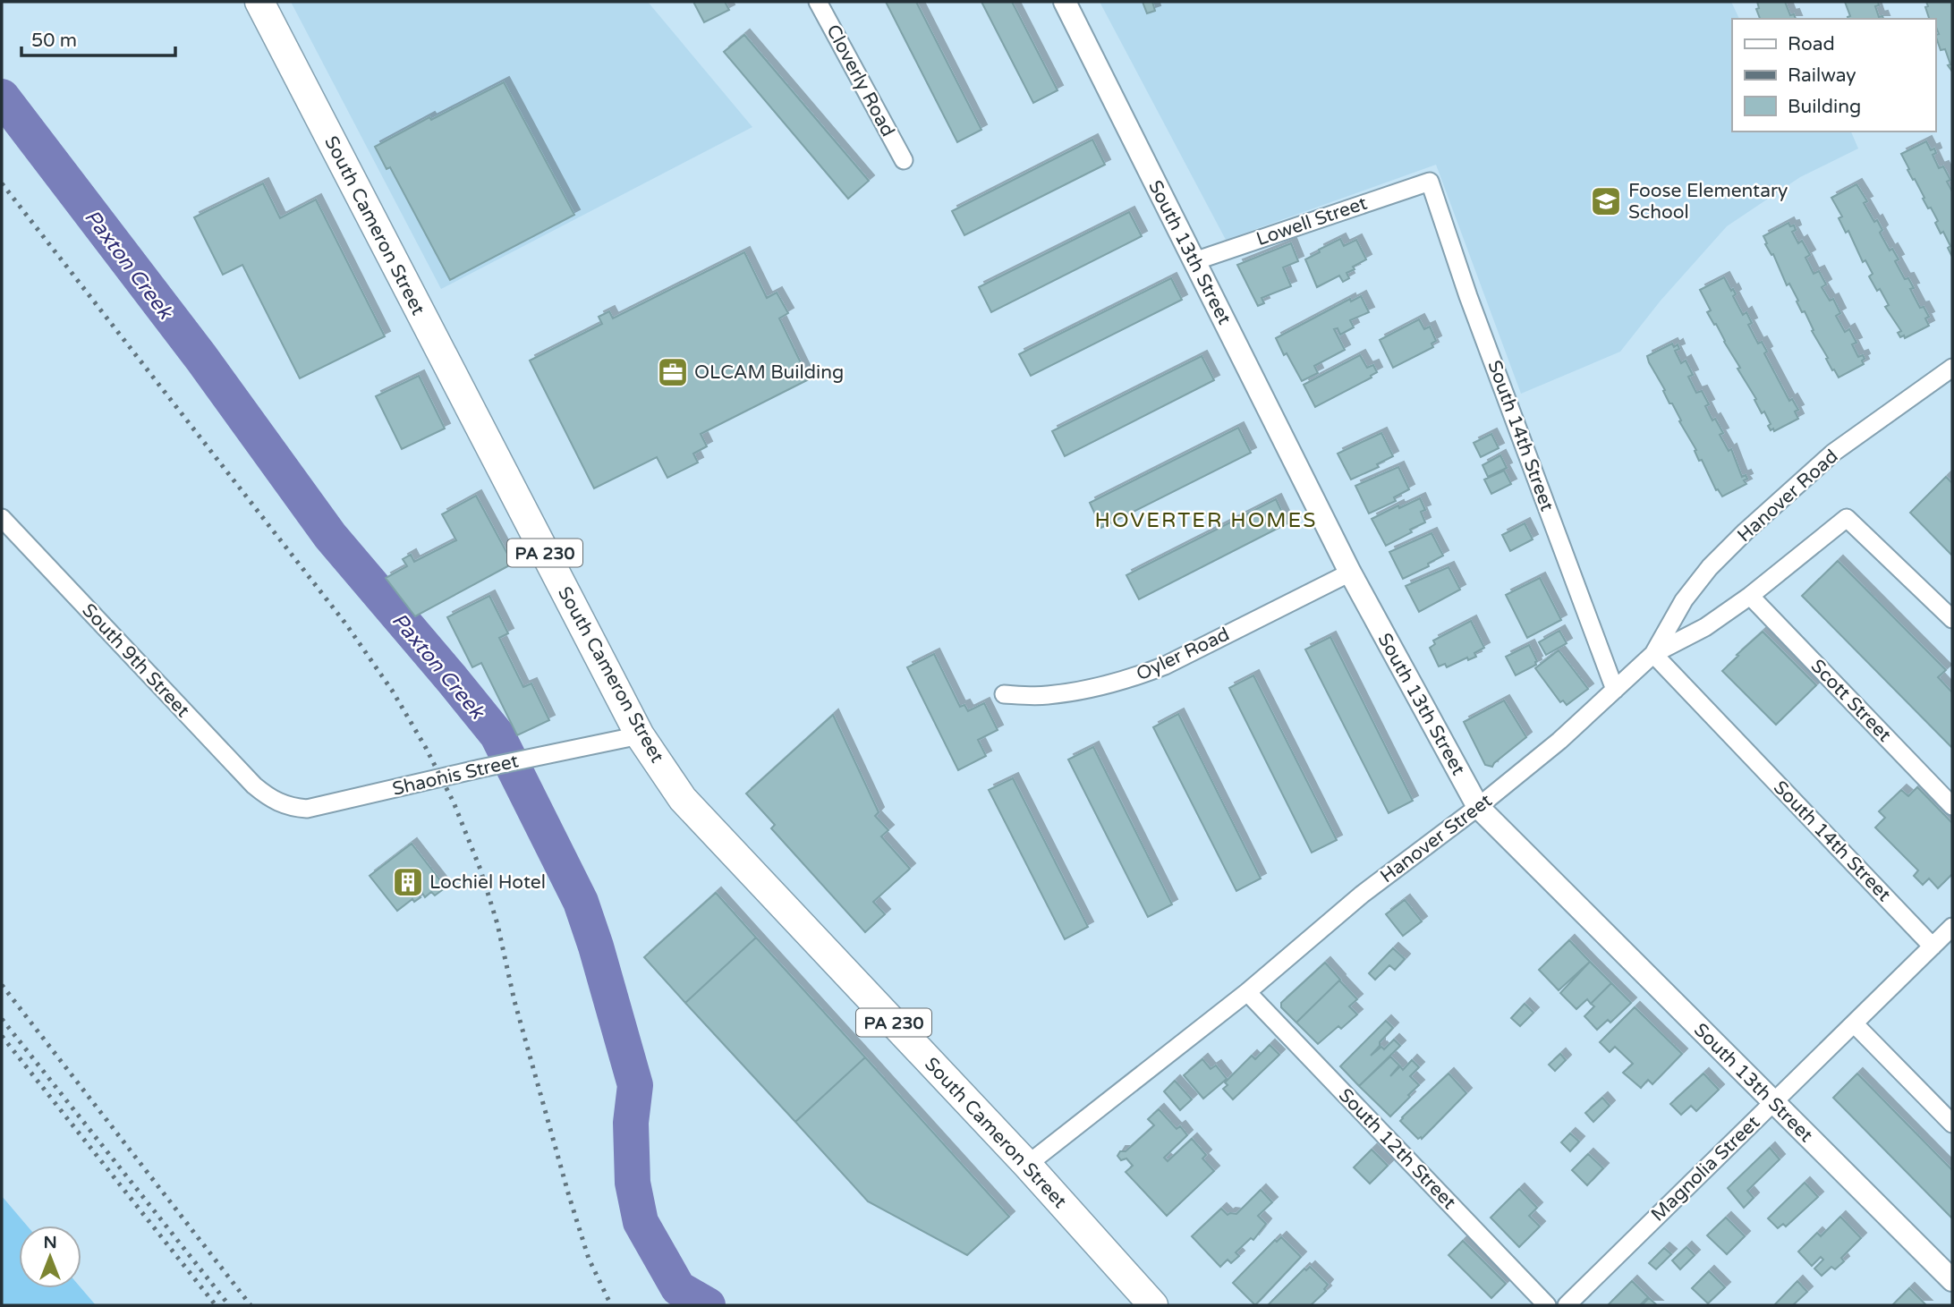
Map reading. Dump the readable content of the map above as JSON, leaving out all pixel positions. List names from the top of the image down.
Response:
{
  "streets": {
    "main road": ["South Cameron Street", "PA 230"],
    "street": [
      "Cloverly Road",
      "Lowell Street",
      "South 13th Street",
      "South 14th Street",
      "Hanover Road",
      "Oyler Road",
      "South 9th Street",
      "Scott Street",
      "Shaonis Street",
      "Hanover Street",
      "South 12th Street",
      "Magnolia Street"
    ]
  },
  "crossings": [
    ["Lowell Street", "South 13th Street"],
    ["Lowell Street", "South 14th Street"],
    ["South Cameron Street", "Shaonis Street"],
    ["South Cameron Street", "Hanover Street"],
    ["South 13th Street", "Oyler Road"],
    ["South 13th Street", "Hanover Street"],
    ["South 13th Street", "Magnolia Street"],
    ["South 14th Street", "Hanover Road"],
    ["South 14th Street", "Hanover Street"],
    ["South 14th Street", "Magnolia Street"],
    ["Hanover Road", "Hanover Street"],
    ["South 9th Street", "Shaonis Street"],
    ["Scott Street", "Hanover Street"],
    ["Hanover Street", "South 12th Street"]
  ],
  "districts": ["HOVERTER HOMES"],
  "water": ["Paxton Creek"],
  "places": {
    "school or university": ["Foose Elementary School"],
    "office": ["OLCAM Building"],
    "building": ["Lochiel Hotel"]
  },
  "legend": ["Road", "Railway", "Building"],
  "scale_bar": "50 m",
  "north": "top"
}
